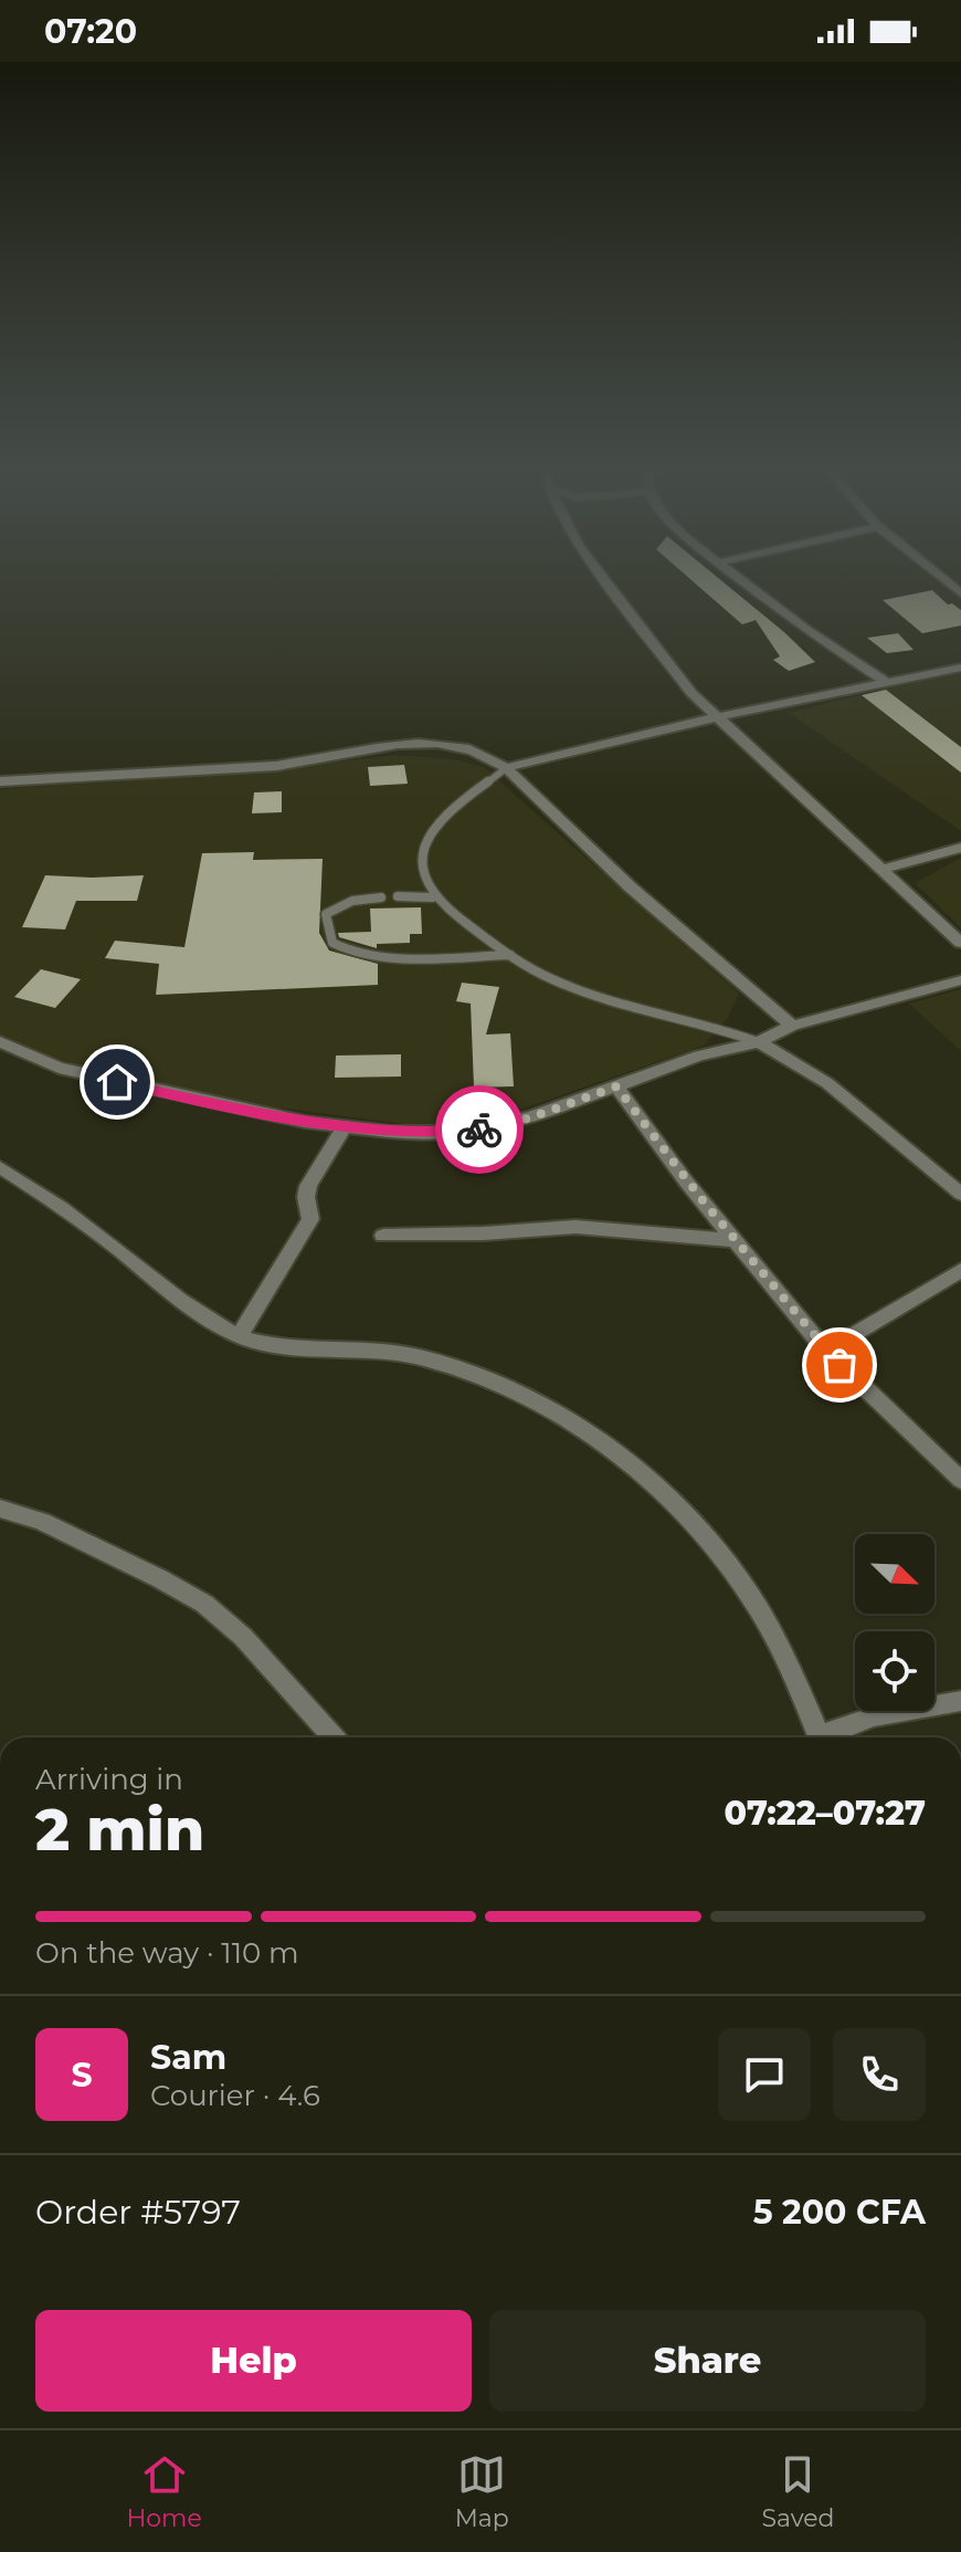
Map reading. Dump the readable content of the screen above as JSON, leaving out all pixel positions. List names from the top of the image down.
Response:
{
  "north": "bottom right",
  "page": {
    "status": "07:20",
    "heading": ["2 min", "Arriving in", "07:22–07:27"],
    "panel": [
      "Sam",
      "Courier · 4.6",
      "Order #5797",
      "5 200 CFA"
    ],
    "bar": "On the way · 110 m",
    "round": "S",
    "buttons": ["Help", "Share"],
    "tabs": ["Home", "Map", "Saved"]
  }
}
